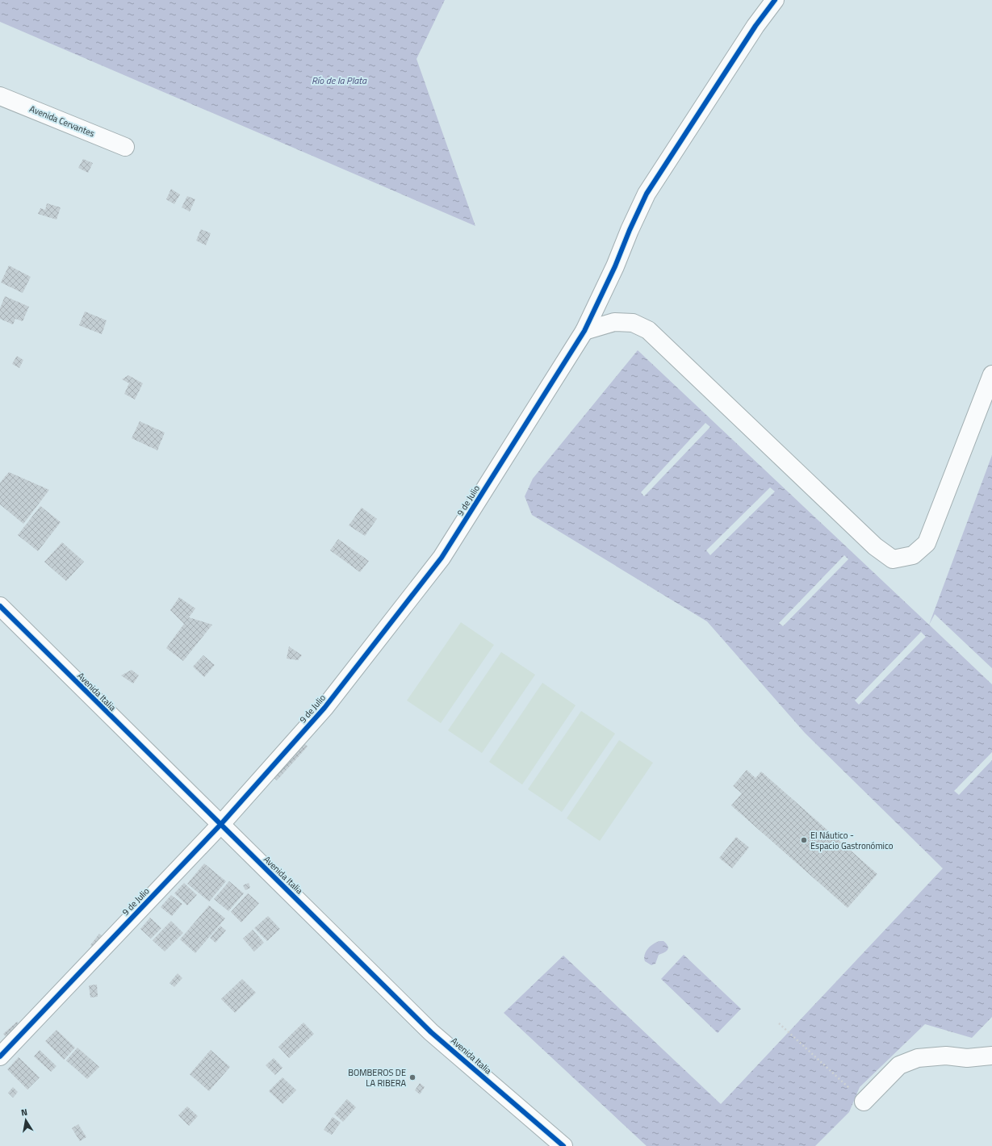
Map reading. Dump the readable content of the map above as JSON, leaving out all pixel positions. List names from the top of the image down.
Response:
{
  "streets": {
    "street": ["Avenida Cervantes", "9 de Julio", "Avenida Italia"]
  },
  "crossings": [
    ["9 de Julio", "Avenida Italia"]
  ],
  "water": ["Río de la Plata"],
  "places": ["El Náutico - Espacio Gastronómico", "BOMBEROS DE LA RIBERA"],
  "north": "top"
}
